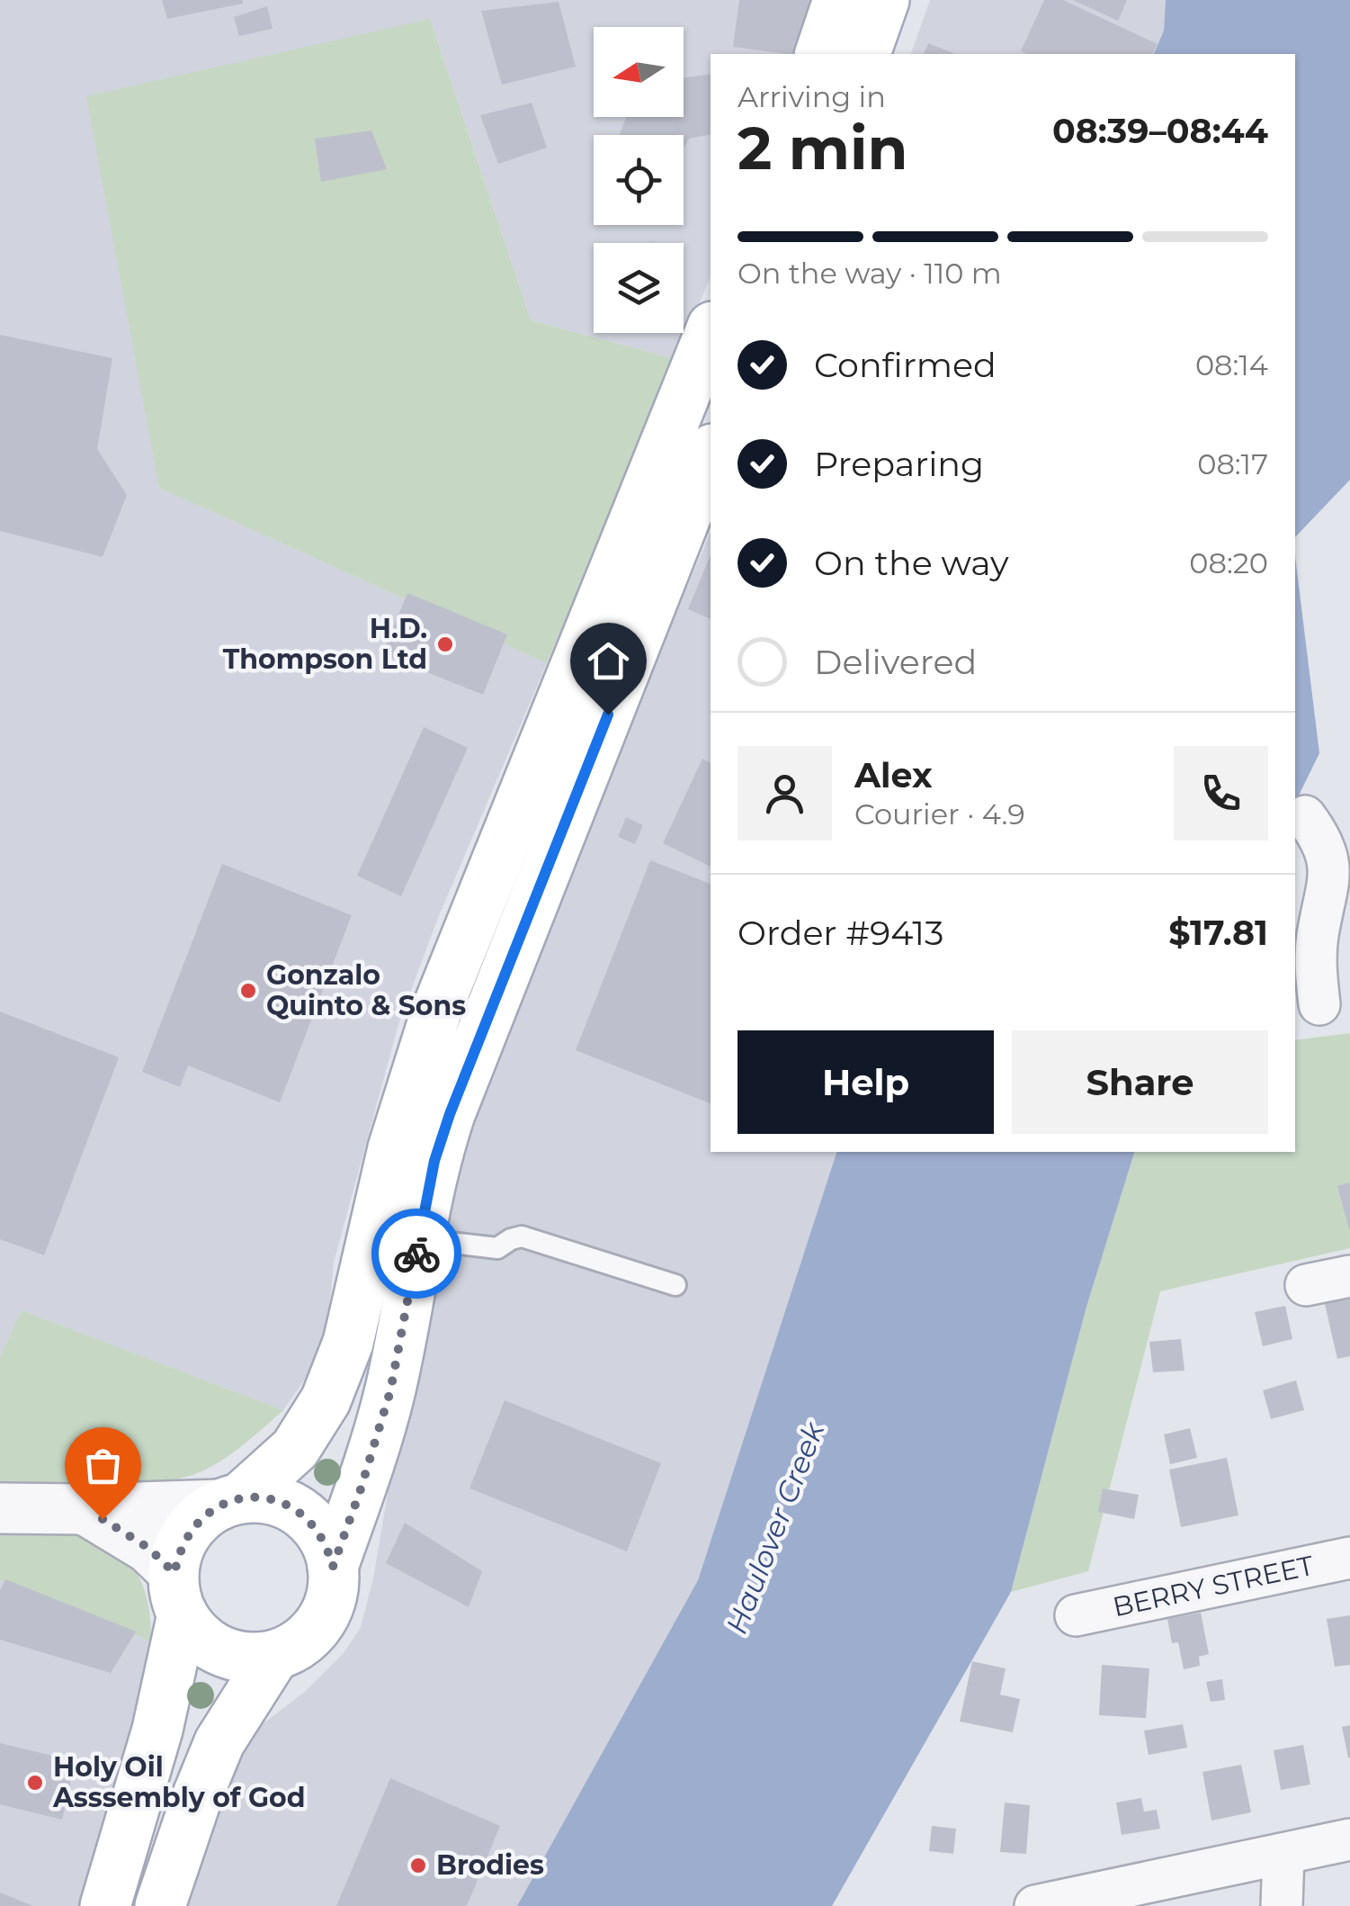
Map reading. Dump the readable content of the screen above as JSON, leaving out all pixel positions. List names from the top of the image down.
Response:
{
  "streets": {
    "street": ["BERRY STREET"]
  },
  "water": ["Haulover Creek"],
  "places": [
    "H.D. Thompson Ltd",
    "Gonzalo Quinto & Sons",
    "Holy Oil Asssembly of God",
    "Brodies"
  ],
  "north": "left",
  "page": {
    "heading": ["2 min", "Arriving in", "08:39–08:44"],
    "panel": [
      "Alex",
      "Courier · 4.9",
      "Order #9413",
      "$17.81"
    ],
    "bar": "On the way · 110 m",
    "list": [
      ["Confirmed", "08:14"],
      ["Preparing", "08:17"],
      ["On the way", "08:20"],
      "Delivered"
    ],
    "buttons": ["Help", "Share"]
  }
}
